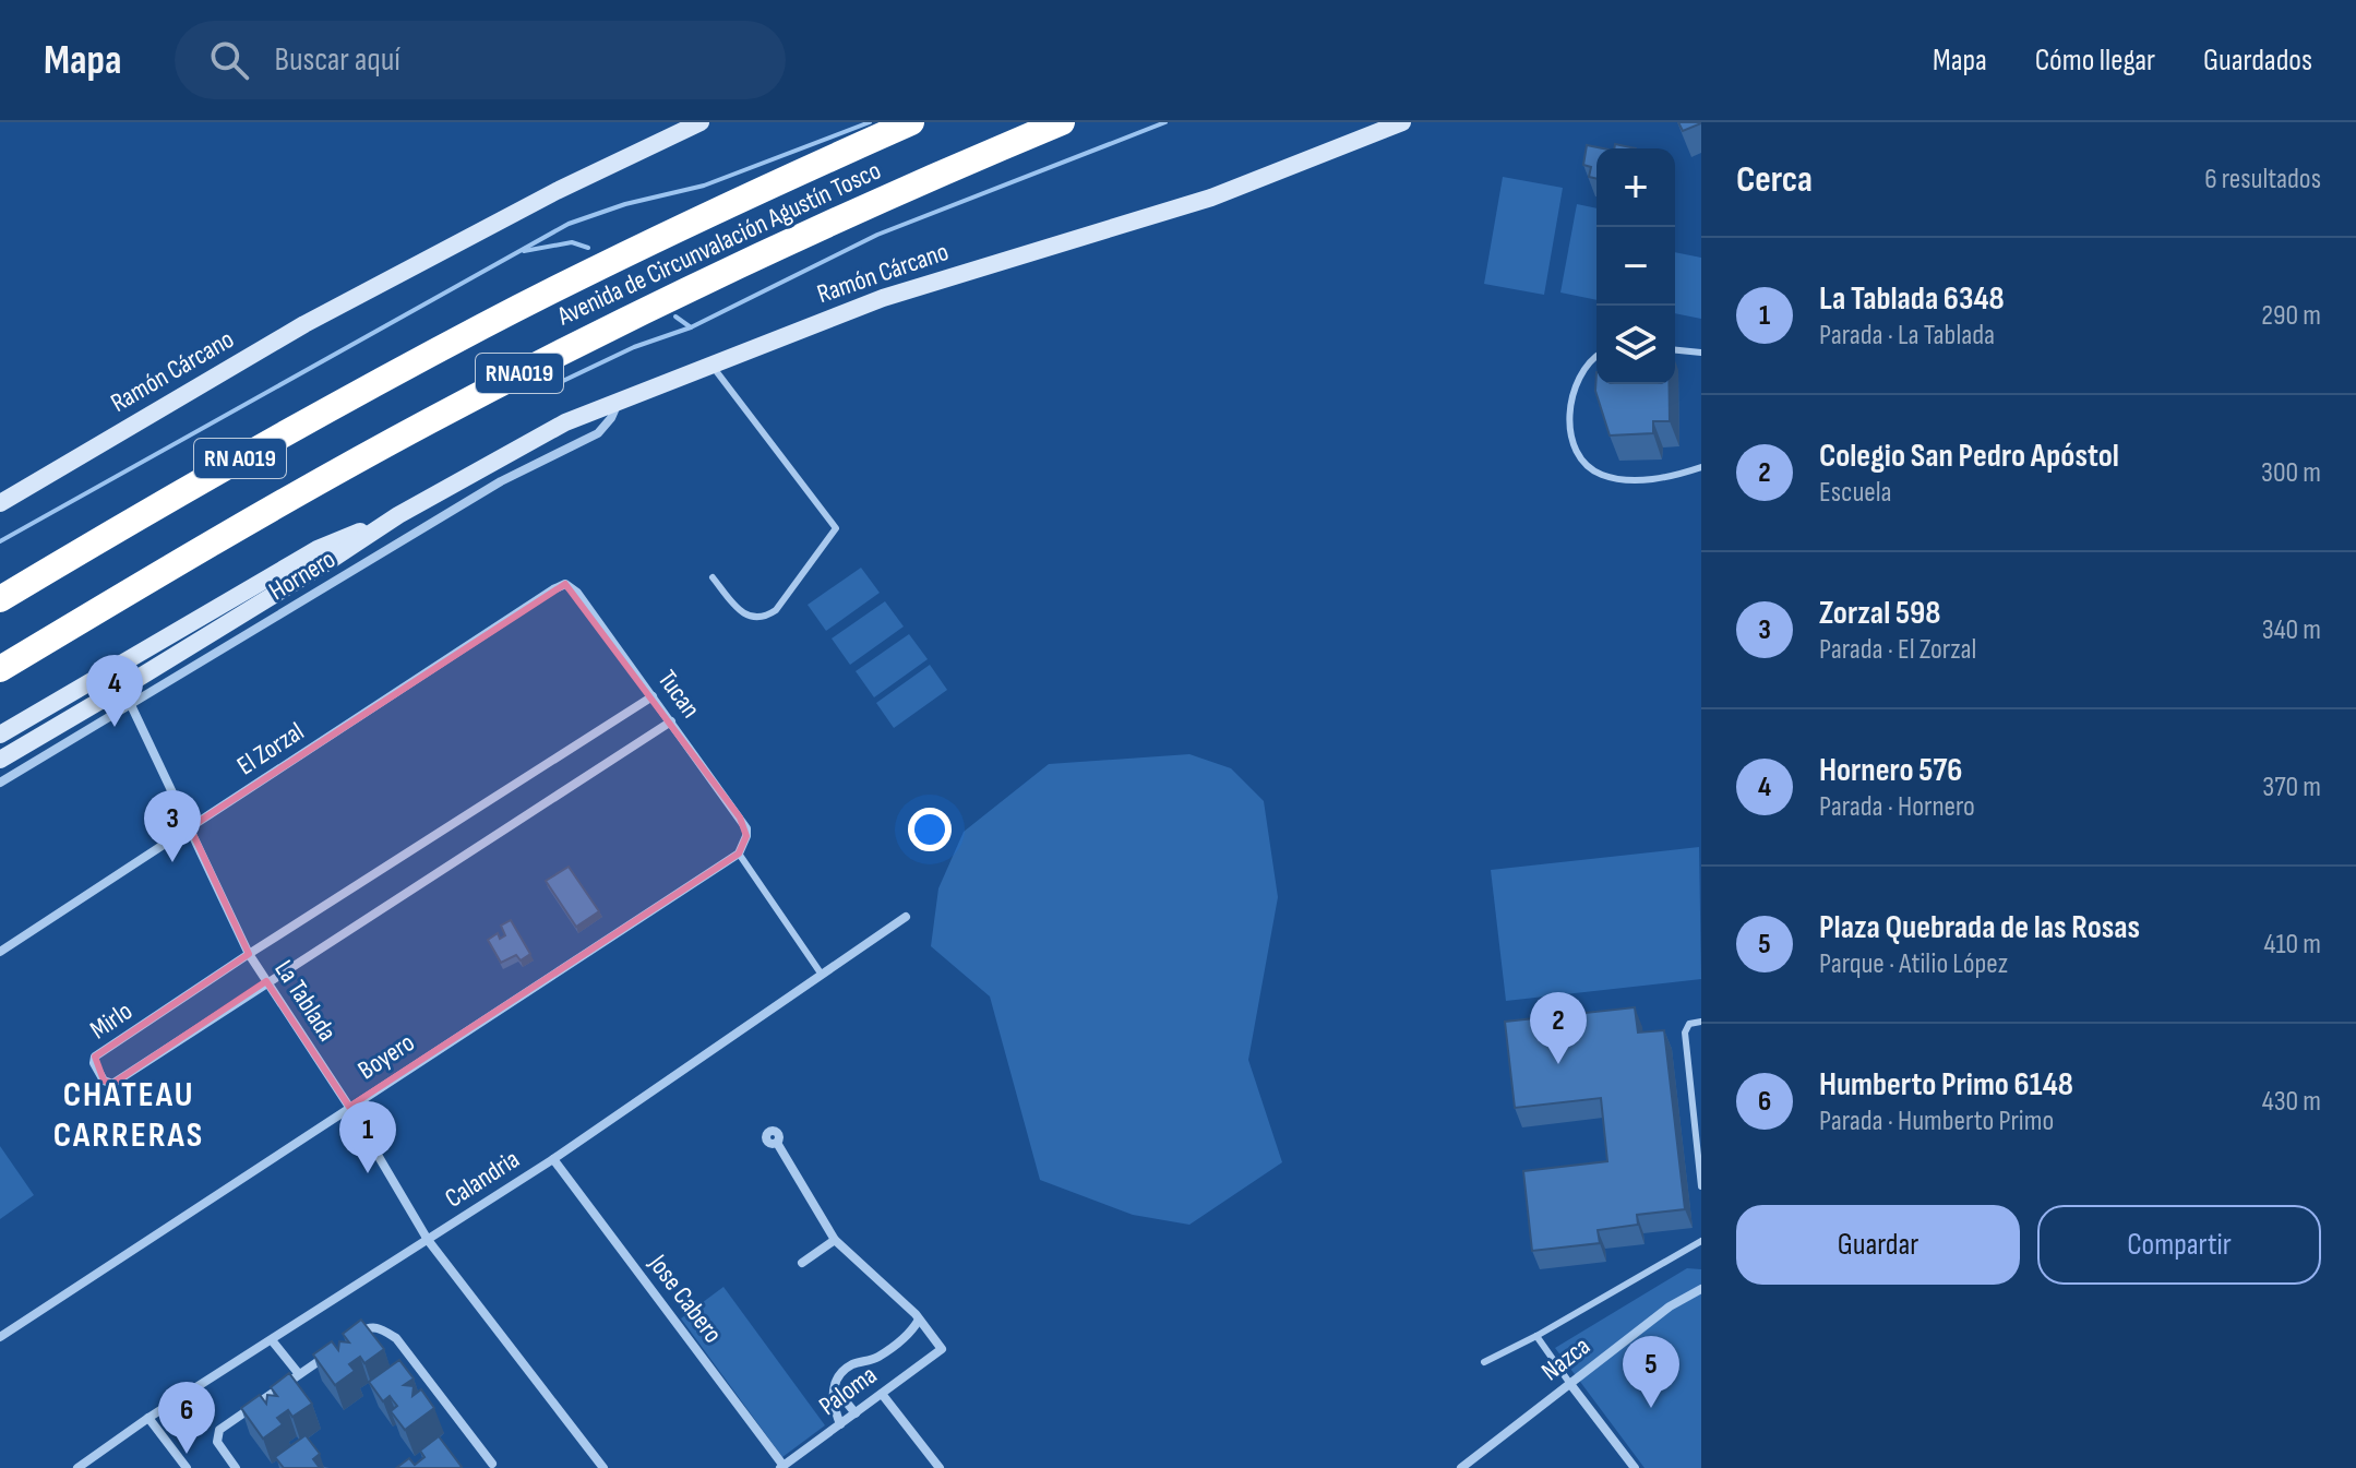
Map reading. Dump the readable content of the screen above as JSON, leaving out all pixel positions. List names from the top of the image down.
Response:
{
  "streets": {
    "highway": ["Avenida de Circunvalación Agustín Tosco", "RNA019", "RN A019"],
    "main road": ["Ramón Cárcano"],
    "street": [
      "Hornero",
      "Tucan",
      "El Zorzal",
      "La Tablada",
      "Mirlo",
      "Boyero",
      "Calandria",
      "Jose Cabero",
      "Nazca",
      "Paloma"
    ]
  },
  "crossings": [
    ["Ramón Cárcano", "Hornero"],
    ["Hornero", "La Tablada"],
    ["Tucan", "El Zorzal"],
    ["Tucan", "Mirlo"],
    ["Tucan", "Boyero"],
    ["El Zorzal", "La Tablada"],
    ["La Tablada", "Mirlo"],
    ["La Tablada", "Boyero"],
    ["La Tablada", "Calandria"],
    ["Calandria", "Jose Cabero"],
    ["Jose Cabero", "Paloma"]
  ],
  "districts": ["CHATEAU CARRERAS"],
  "page": {
    "header": "Mapa",
    "search": "Buscar aquí",
    "nav": ["Mapa", "Cómo llegar", "Guardados"],
    "heading": ["Cerca", "6 resultados"],
    "map_buttons": ["+", "−"],
    "list": [
      {
        "mark": "1",
        "name": "La Tablada 6348",
        "note": "Parada · La Tablada",
        "value": "290 m"
      },
      {
        "mark": "2",
        "name": "Colegio San Pedro Apóstol",
        "note": "Escuela",
        "value": "300 m"
      },
      {
        "mark": "3",
        "name": "Zorzal 598",
        "note": "Parada · El Zorzal",
        "value": "340 m"
      },
      {
        "mark": "4",
        "name": "Hornero 576",
        "note": "Parada · Hornero",
        "value": "370 m"
      },
      {
        "mark": "5",
        "name": "Plaza Quebrada de las Rosas",
        "note": "Parque · Atilio López",
        "value": "410 m"
      },
      {
        "mark": "6",
        "name": "Humberto Primo 6148",
        "note": "Parada · Humberto Primo",
        "value": "430 m"
      }
    ],
    "pins": [
      "4",
      "3",
      "2",
      "1",
      "5",
      "6"
    ],
    "buttons": ["Guardar", "Compartir"]
  }
}
